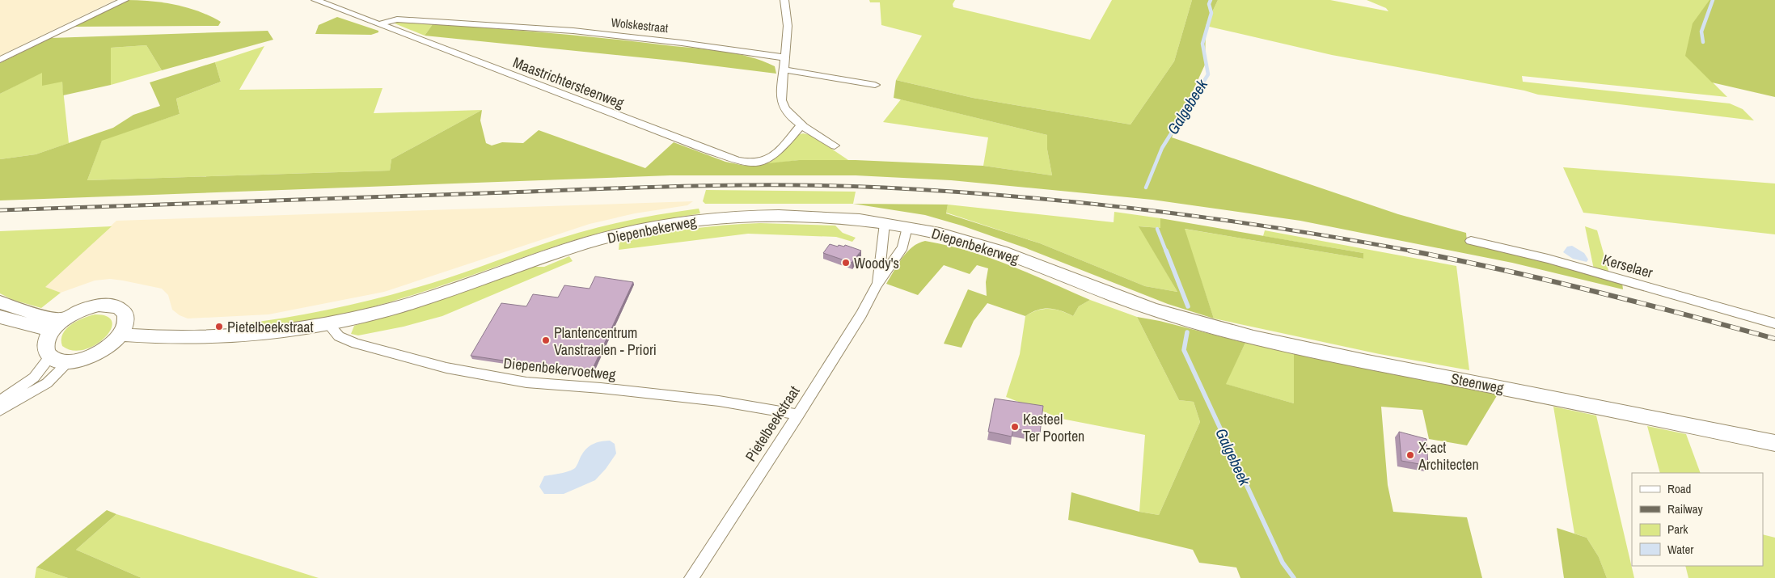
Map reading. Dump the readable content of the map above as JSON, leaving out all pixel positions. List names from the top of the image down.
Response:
{
  "streets": {
    "main road": ["Diepenbekerweg", "Steenweg"],
    "street": [
      "Wolskestraat",
      "Maastrichtersteenweg",
      "Kerselaer",
      "Diepenbekervoetweg",
      "Pietelbeekstraat"
    ]
  },
  "crossings": [
    ["Wolskestraat", "Maastrichtersteenweg"],
    ["Diepenbekerweg", "Diepenbekervoetweg"],
    ["Diepenbekerweg", "Steenweg"],
    ["Diepenbekerweg", "Pietelbeekstraat"],
    ["Diepenbekervoetweg", "Pietelbeekstraat"]
  ],
  "water": ["Galgebeek"],
  "places": [
    "Woody's",
    "Pietelbeekstraat",
    "Plantencentrum Vanstraelen - Priori",
    "Kasteel Ter Poorten",
    "X-act Architecten"
  ],
  "legend": [
    "Road",
    "Railway",
    "Park",
    "Water"
  ]
}
